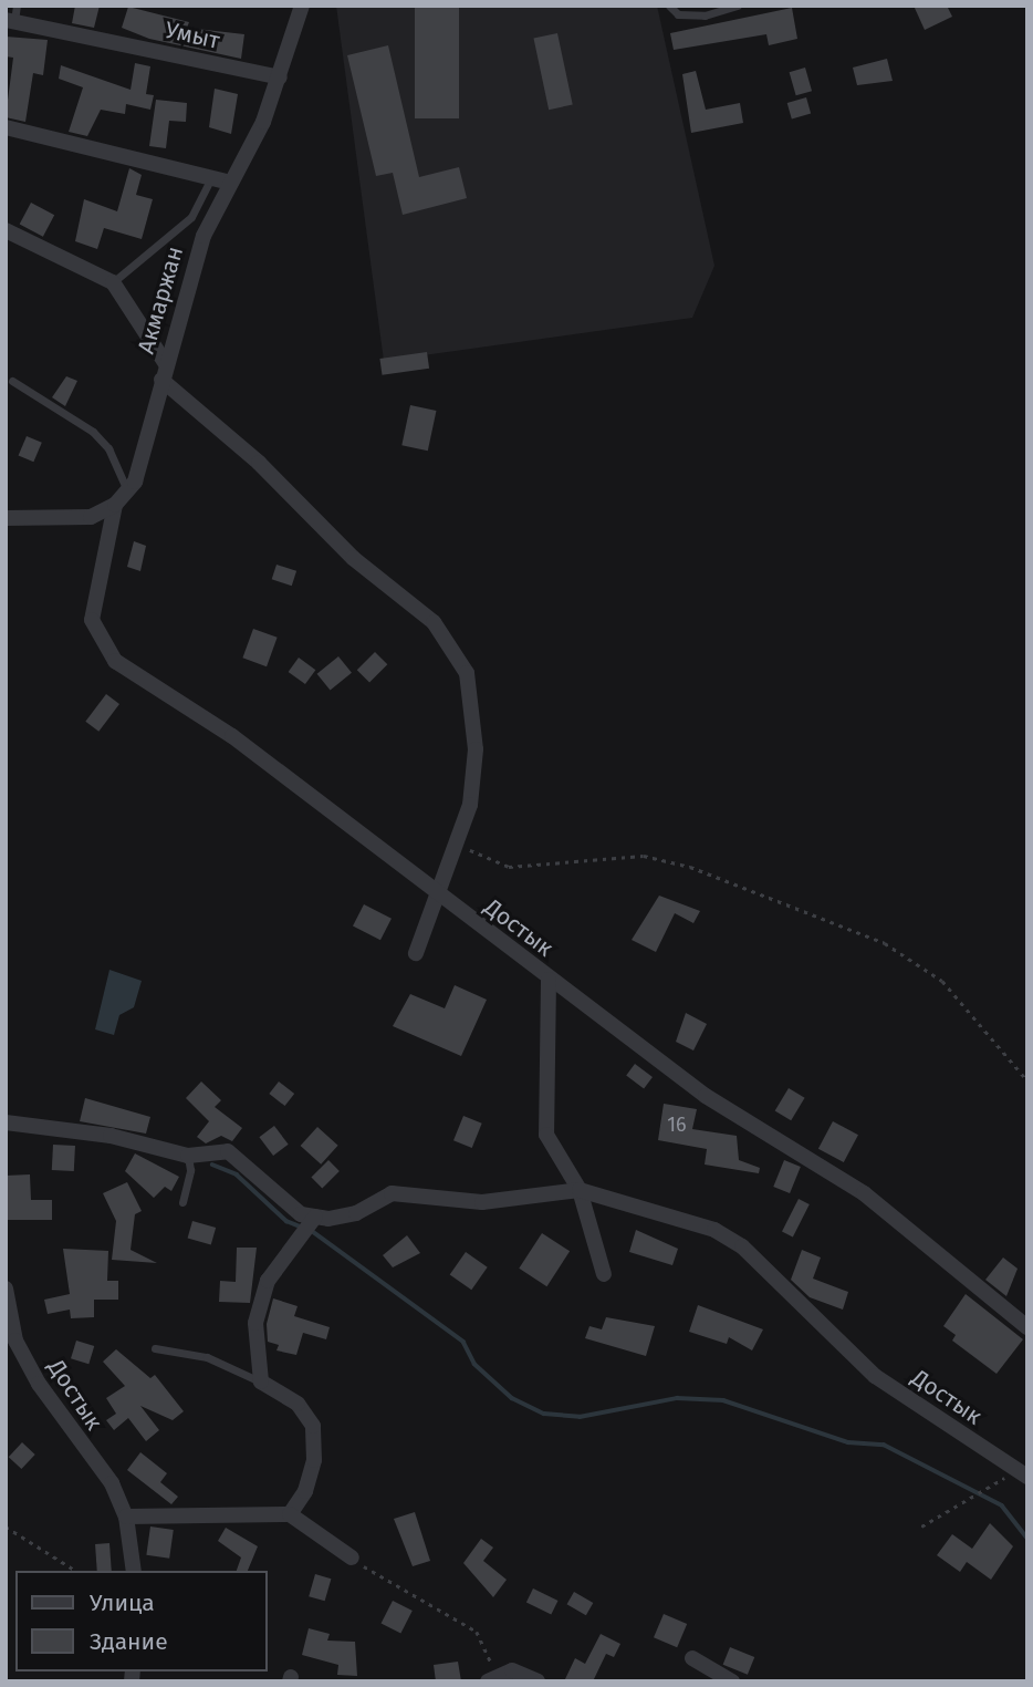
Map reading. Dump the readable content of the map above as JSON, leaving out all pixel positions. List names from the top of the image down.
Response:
{
  "streets": {
    "street": ["Умыт", "Акмаржан", "Достык"]
  },
  "crossings": [
    ["Умыт", "Акмаржан"],
    ["Акмаржан", "Достык"]
  ],
  "house_numbers": ["16"],
  "legend": ["Улица", "Здание"]
}
